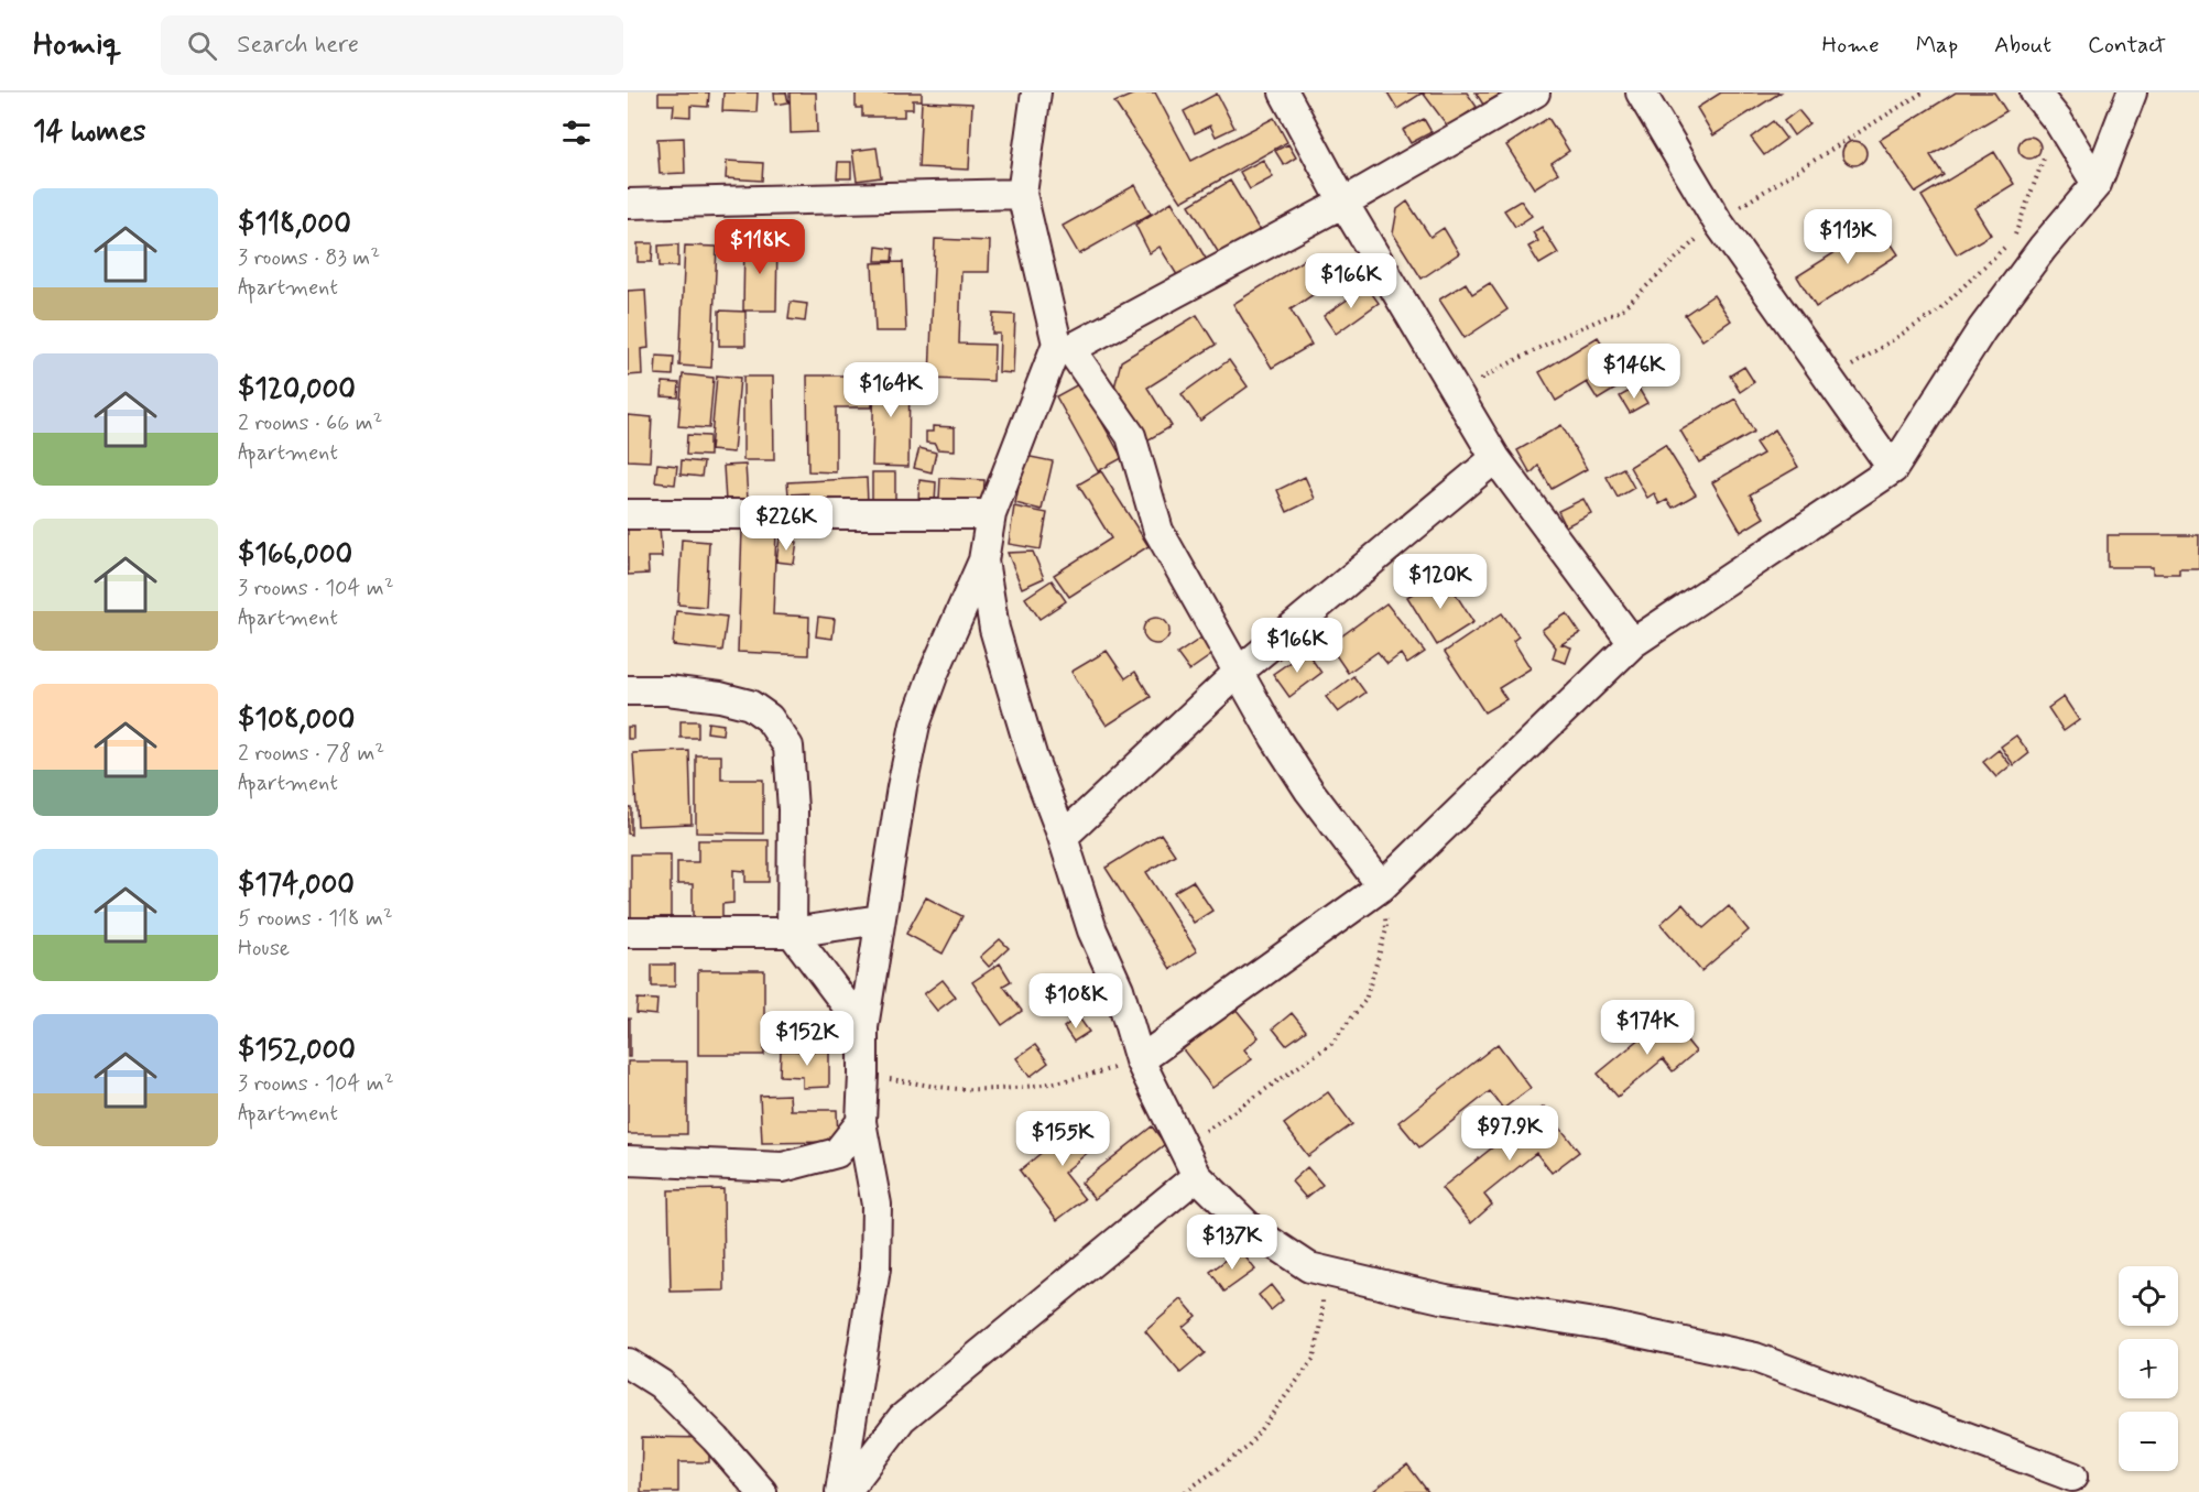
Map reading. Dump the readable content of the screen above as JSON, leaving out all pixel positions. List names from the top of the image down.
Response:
{
  "page": {
    "header": "Homiq",
    "search": "Search here",
    "nav": [
      "Home",
      "Map",
      "About",
      "Contact"
    ],
    "heading": "14 homes",
    "list": [
      {
        "name": "$118,000",
        "note": "3 rooms · 83 m² · Apartment"
      },
      {
        "name": "$120,000",
        "note": "2 rooms · 66 m² · Apartment"
      },
      {
        "name": "$166,000",
        "note": "3 rooms · 104 m² · Apartment"
      },
      {
        "name": "$108,000",
        "note": "2 rooms · 78 m² · Apartment"
      },
      {
        "name": "$174,000",
        "note": "5 rooms · 118 m² · House"
      },
      {
        "name": "$152,000",
        "note": "3 rooms · 104 m² · Apartment"
      }
    ],
    "price": [
      "$113K",
      "$118K",
      "$166K",
      "$146K",
      "$164K",
      "$226K",
      "$120K",
      "$166K",
      "$108K",
      "$174K",
      "$152K",
      "$97.9K",
      "$155K",
      "$137K"
    ],
    "map_buttons": ["+", "−"]
  }
}
